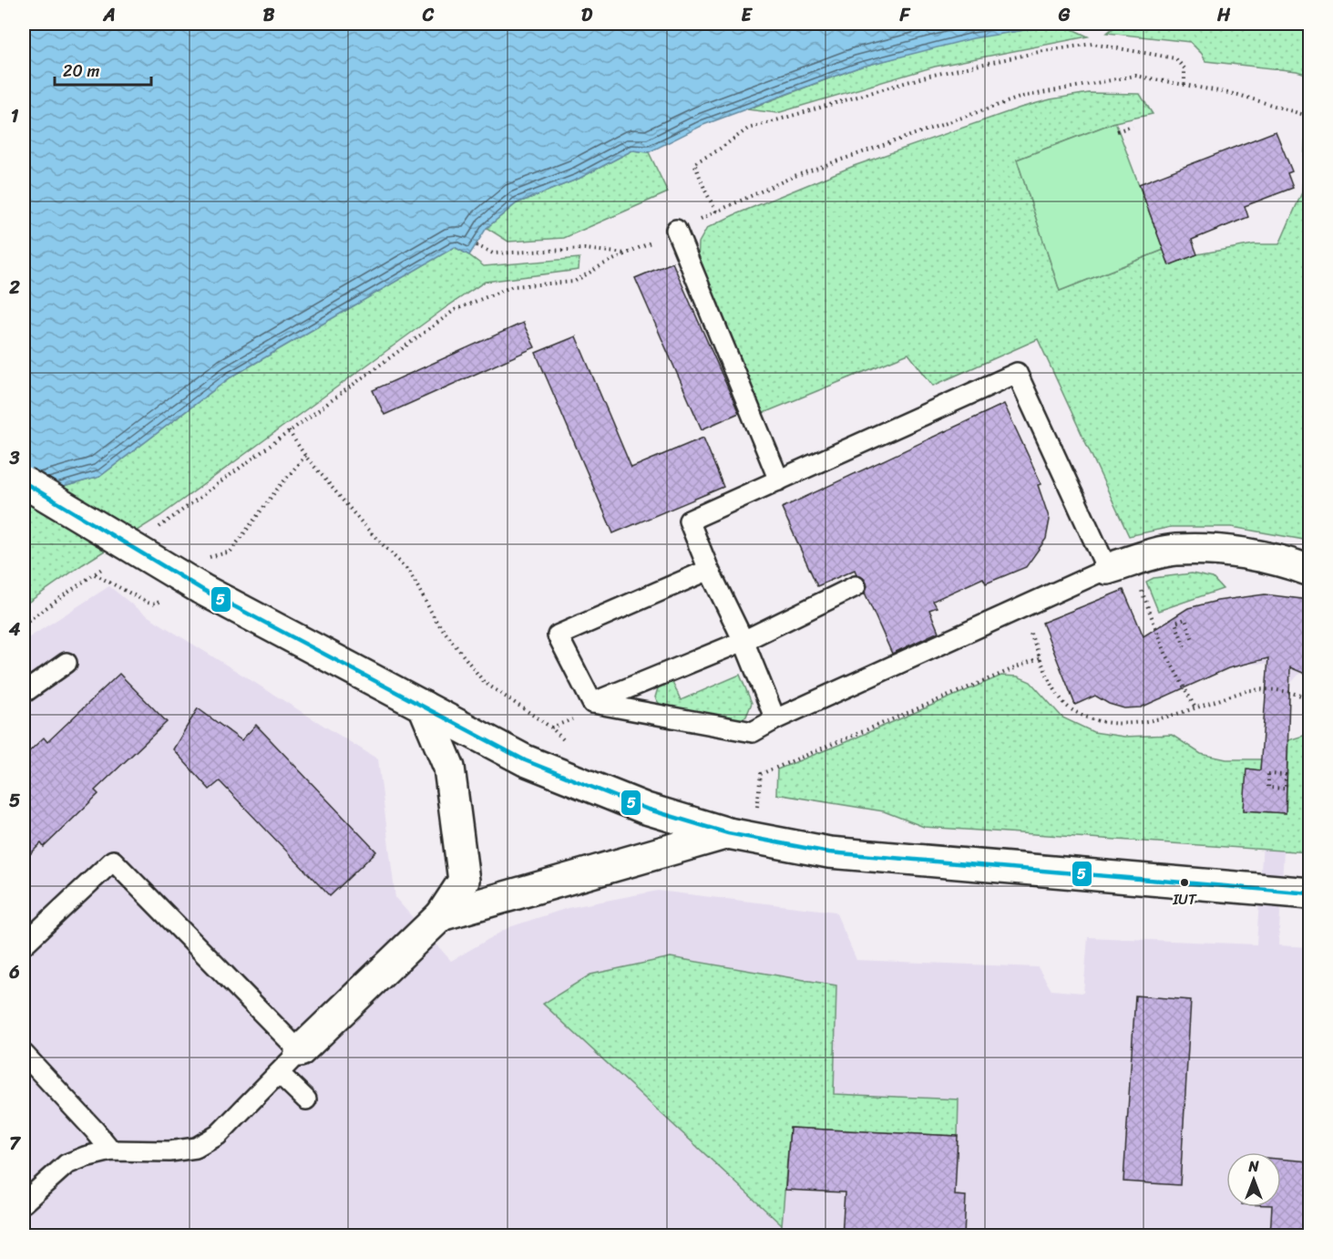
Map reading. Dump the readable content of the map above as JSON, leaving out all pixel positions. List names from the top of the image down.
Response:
{
  "places": ["IUT"],
  "lines": ["transit line 5"],
  "scale_bar": "20 m",
  "north": "top",
  "grid": {
    "columns": [
      "A",
      "B",
      "C",
      "D",
      "E",
      "F",
      "G",
      "H"
    ],
    "rows": [
      "1",
      "2",
      "3",
      "4",
      "5",
      "6",
      "7"
    ]
  }
}
